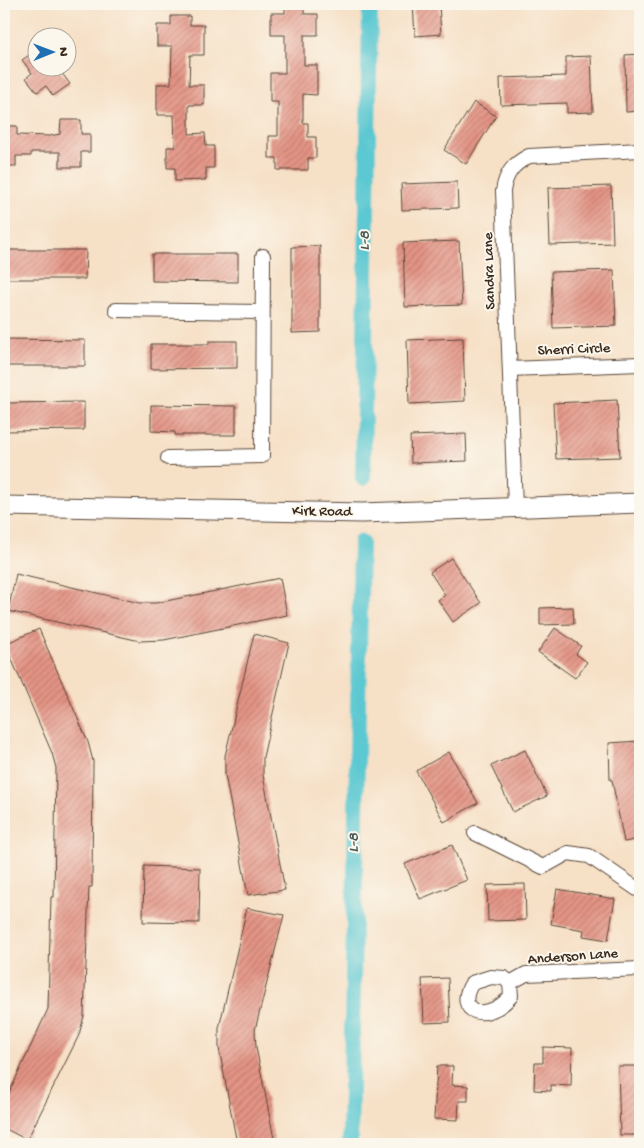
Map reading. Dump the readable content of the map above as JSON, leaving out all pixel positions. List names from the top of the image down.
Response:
{
  "streets": {
    "street": [
      "Sandra Lane",
      "Sherri Circle",
      "Kirk Road",
      "Anderson Lane"
    ]
  },
  "crossings": [
    ["Sandra Lane", "Sherri Circle"],
    ["Sandra Lane", "Kirk Road"]
  ],
  "water": ["L-8"],
  "north": "right"
}
